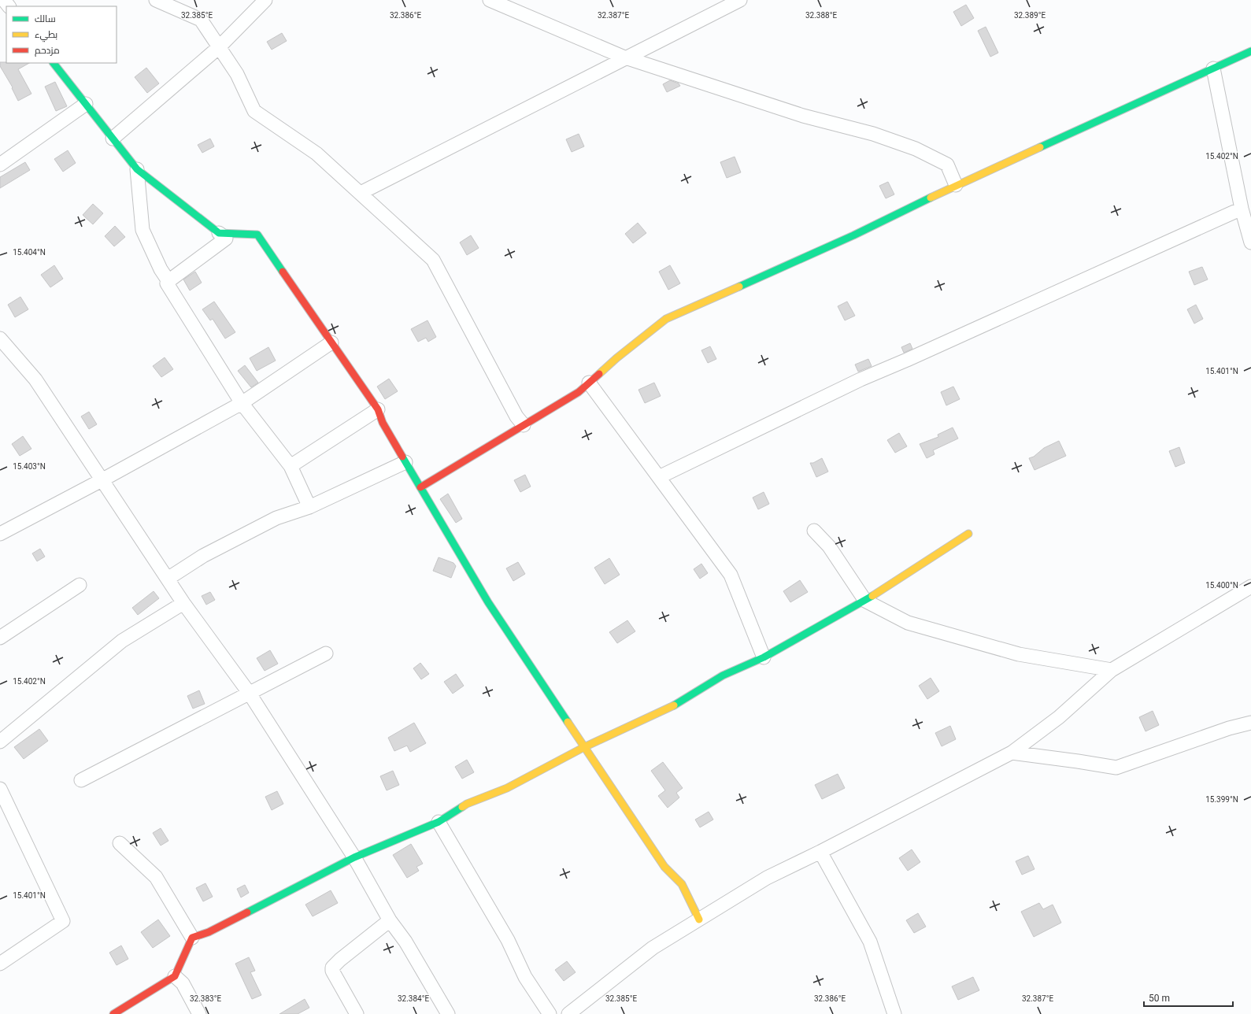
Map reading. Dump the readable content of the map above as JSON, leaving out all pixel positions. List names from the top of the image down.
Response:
{
  "legend": ["سالك", "بطيء", "مزدحم"],
  "scale_bar": "50 m",
  "coordinates": [
    "32.385°E",
    "32.386°E",
    "32.387°E",
    "32.388°E",
    "32.389°E",
    "15.402°N",
    "15.404°N",
    "15.401°N",
    "15.403°N",
    "15.400°N",
    "15.399°N",
    "32.383°E",
    "32.384°E"
  ]
}
